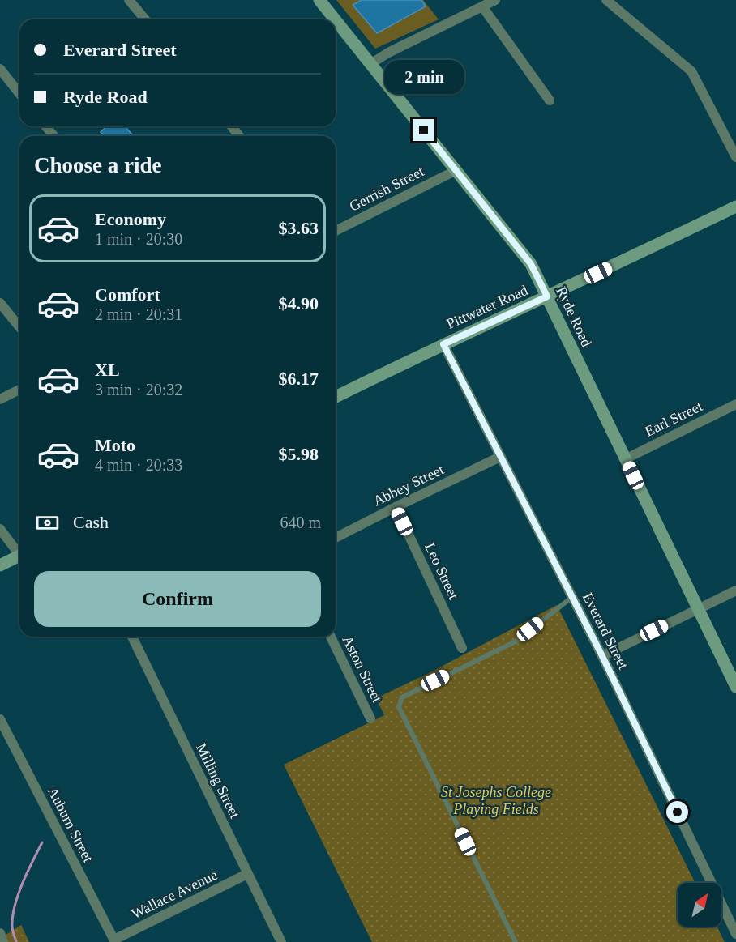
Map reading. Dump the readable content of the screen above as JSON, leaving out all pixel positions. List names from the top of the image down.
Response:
{
  "streets": {
    "main road": ["Pittwater Road", "Ryde Road"],
    "street": [
      "Gerrish Street",
      "Earl Street",
      "Abbey Street",
      "Leo Street",
      "Everard Street",
      "Aston Street",
      "Milling Street",
      "Auburn Street",
      "Wallace Avenue"
    ]
  },
  "crossings": [
    ["Gerrish Street", "Ryde Road"],
    ["Pittwater Road", "Ryde Road"],
    ["Pittwater Road", "Everard Street"],
    ["Ryde Road", "Earl Street"],
    ["Abbey Street", "Leo Street"],
    ["Abbey Street", "Everard Street"],
    ["Milling Street", "Wallace Avenue"],
    ["Auburn Street", "Wallace Avenue"]
  ],
  "parks": ["St Josephs College Playing Fields"],
  "north": "top right",
  "page": {
    "banner": ["Everard Street", "Ryde Road"],
    "bubble": "2 min",
    "heading": "Choose a ride",
    "list": [
      {
        "name": "Economy",
        "note": "1 min · 20:30",
        "value": "$3.63"
      },
      {
        "name": "Comfort",
        "note": "2 min · 20:31",
        "value": "$4.90"
      },
      {
        "name": "XL",
        "note": "3 min · 20:32",
        "value": "$6.17"
      },
      {
        "name": "Moto",
        "note": "4 min · 20:33",
        "value": "$5.98"
      }
    ],
    "pay": ["Cash", "640 m"],
    "buttons": "Confirm"
  }
}
